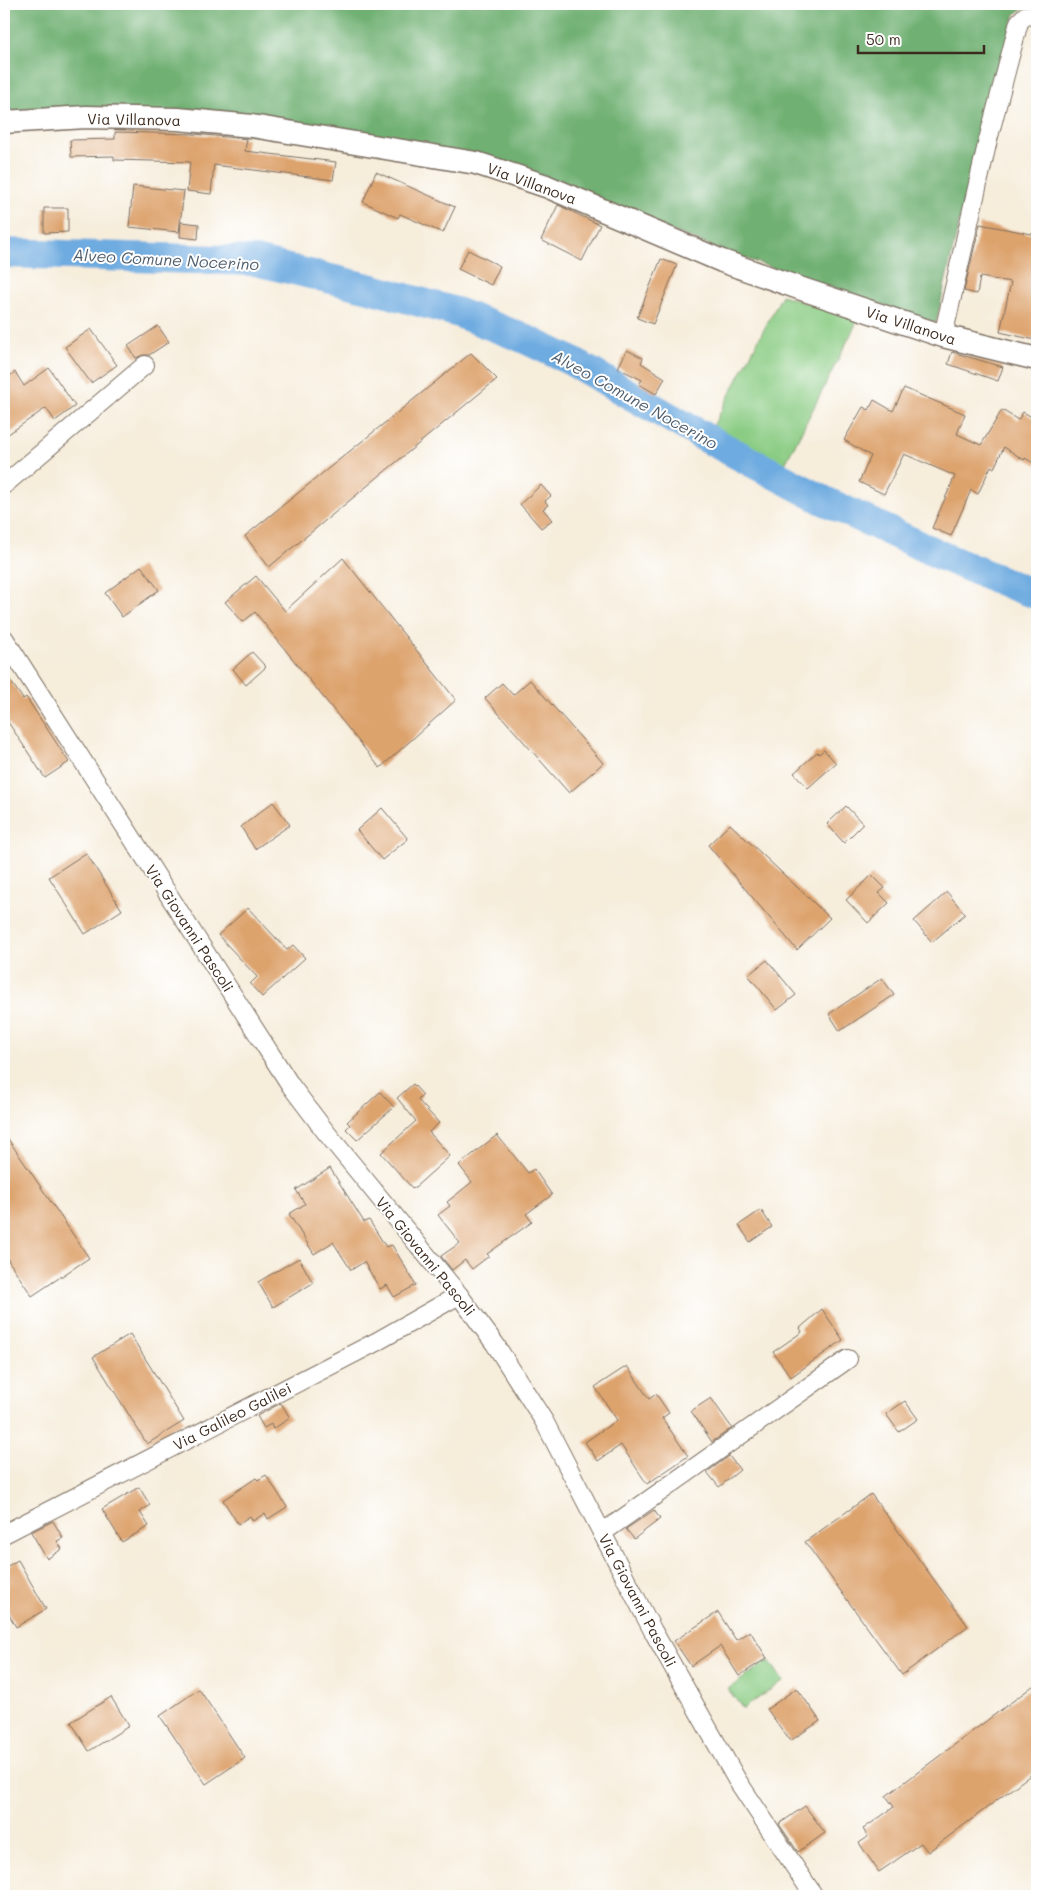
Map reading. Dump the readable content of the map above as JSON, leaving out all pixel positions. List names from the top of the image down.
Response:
{
  "streets": {
    "main road": ["Via Villanova"],
    "street": ["Via Giovanni Pascoli", "Via Galileo Galilei"]
  },
  "crossings": [
    ["Via Giovanni Pascoli", "Via Galileo Galilei"]
  ],
  "water": ["Alveo Comune Nocerino"],
  "scale_bar": "50 m"
}
